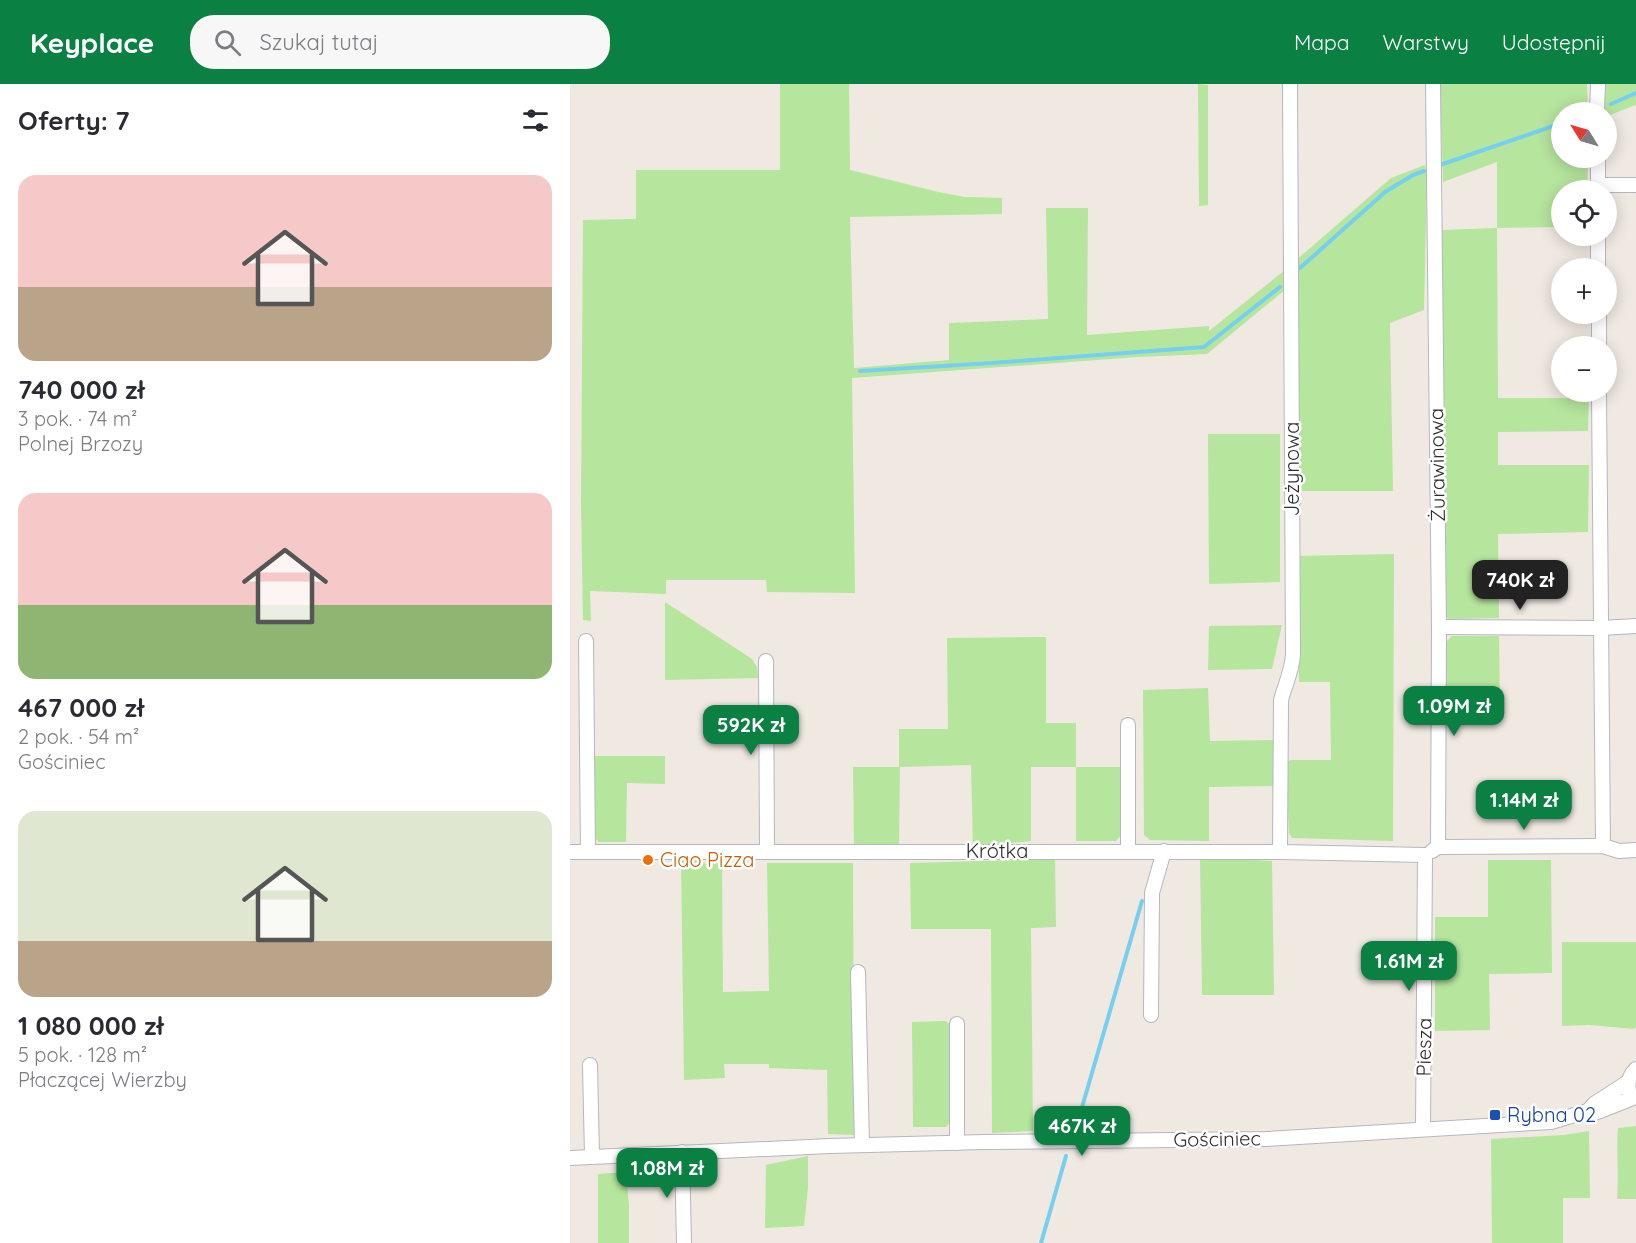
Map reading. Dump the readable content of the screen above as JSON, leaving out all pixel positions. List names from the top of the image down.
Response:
{
  "streets": {
    "street": [
      "Żurawinowa",
      "Jeżynowa",
      "Krótka",
      "Piesza",
      "Gościniec"
    ]
  },
  "crossings": [
    ["Jeżynowa", "Krótka"],
    ["Krótka", "Piesza"],
    ["Piesza", "Gościniec"]
  ],
  "places": {
    "other": ["Ciao Pizza"],
    "transit": ["Rybna 02"]
  },
  "north": "top left",
  "page": {
    "header": "Keyplace",
    "search": "Szukaj tutaj",
    "nav": ["Mapa", "Warstwy", "Udostępnij"],
    "heading": "Oferty: 7",
    "map_buttons": ["+", "−"],
    "list": [
      {
        "name": "740 000 zł",
        "note": "3 pok. · 74 m² · Polnej Brzozy"
      },
      {
        "name": "467 000 zł",
        "note": "2 pok. · 54 m² · Gościniec"
      },
      {
        "name": "1 080 000 zł",
        "note": "5 pok. · 128 m² · Płaczącej Wierzby"
      }
    ],
    "price": [
      "740K zł",
      "1.09M zł",
      "592K zł",
      "1.14M zł",
      "1.61M zł",
      "467K zł",
      "1.08M zł"
    ]
  }
}
